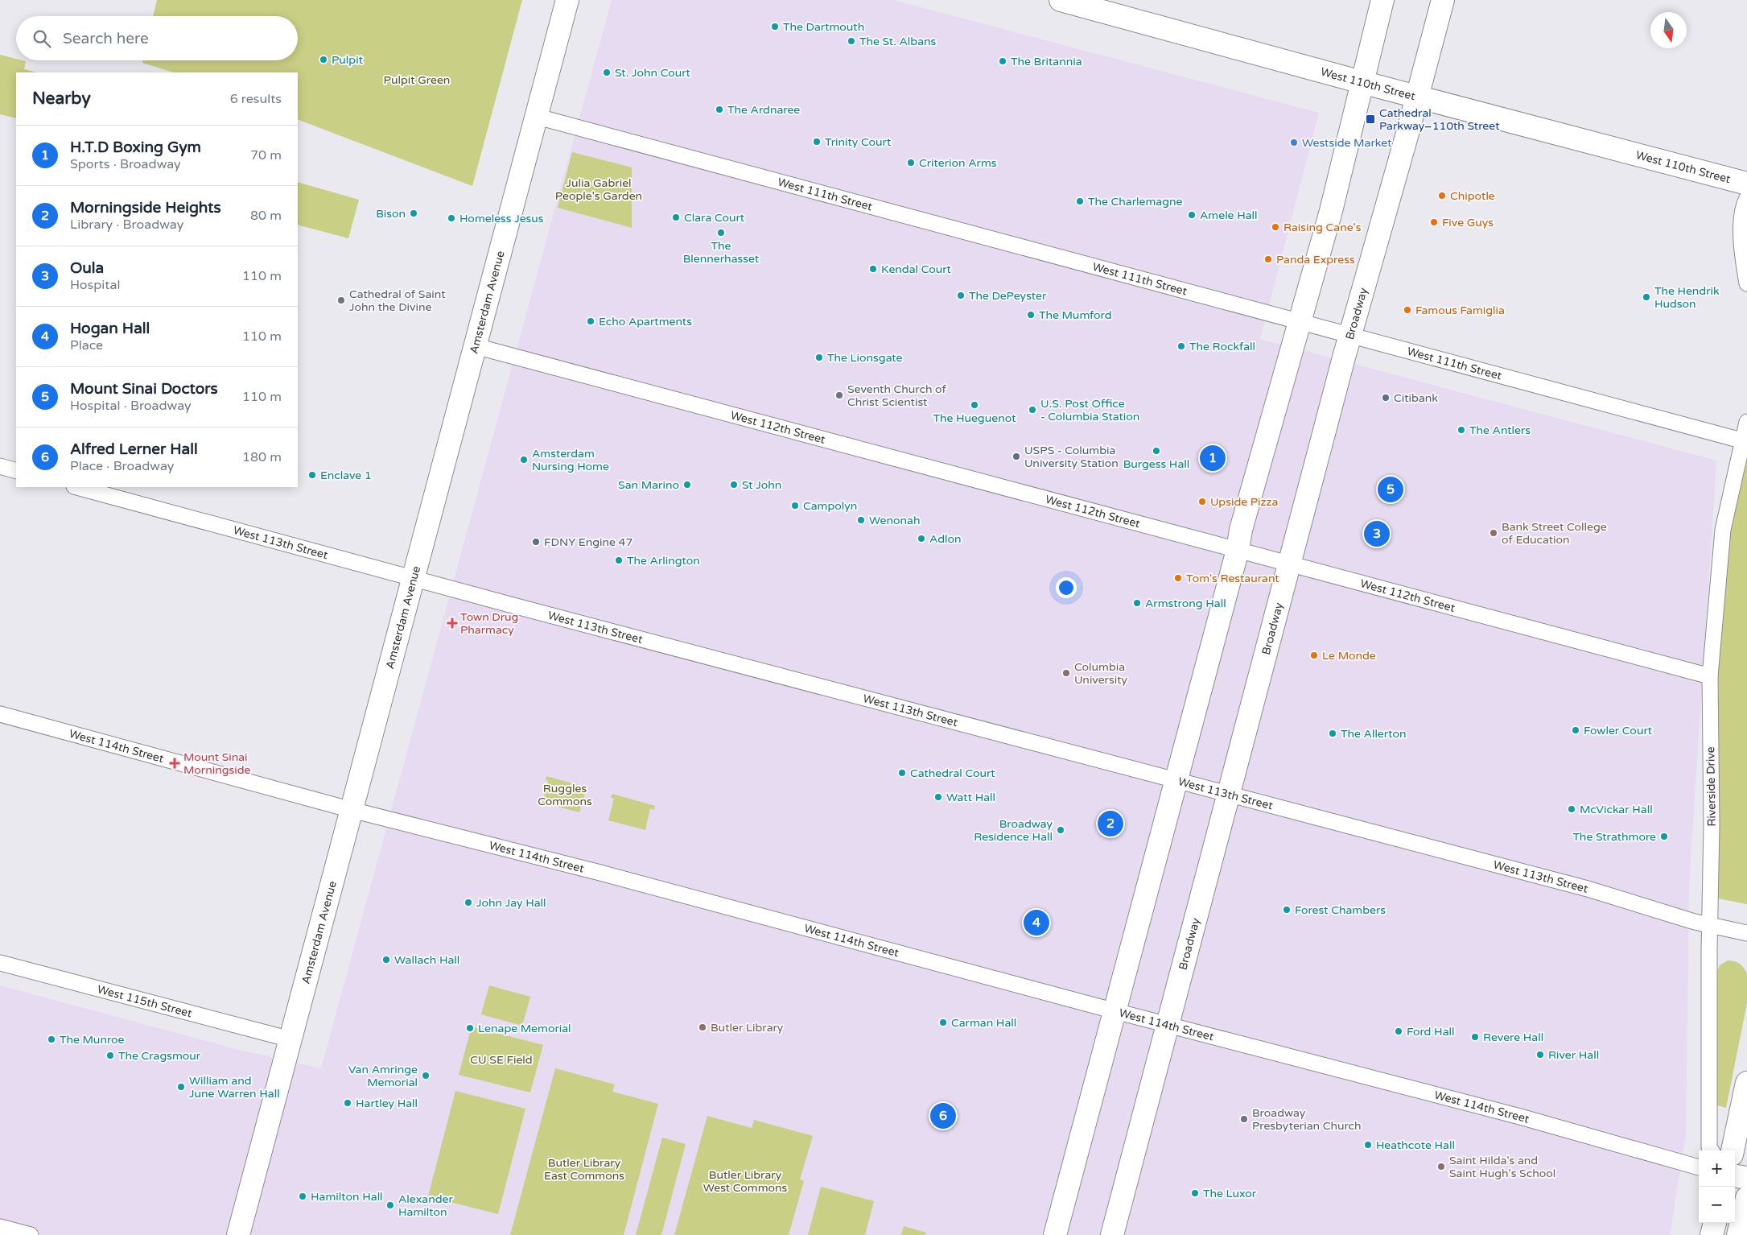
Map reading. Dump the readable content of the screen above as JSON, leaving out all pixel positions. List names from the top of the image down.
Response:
{
  "streets": {
    "main road": ["West 110th Street", "Amsterdam Avenue", "Broadway"],
    "street": [
      "West 111th Street",
      "West 112th Street",
      "West 113th Street",
      "West 114th Street",
      "Riverside Drive",
      "West 115th Street"
    ]
  },
  "crossings": [
    ["West 110th Street", "Broadway"],
    ["West 111th Street", "Amsterdam Avenue"],
    ["West 111th Street", "Broadway"],
    ["West 111th Street", "Riverside Drive"],
    ["Amsterdam Avenue", "West 112th Street"],
    ["Amsterdam Avenue", "West 113th Street"],
    ["Amsterdam Avenue", "West 114th Street"],
    ["Amsterdam Avenue", "West 115th Street"],
    ["Broadway", "West 112th Street"],
    ["Broadway", "West 113th Street"],
    ["Broadway", "West 114th Street"],
    ["West 112th Street", "Riverside Drive"],
    ["West 113th Street", "Riverside Drive"]
  ],
  "parks": [
    "Pulpit Green",
    "Julia Gabriel People's Garden",
    "Ruggles Commons",
    "CU SE Field",
    "Butler Library East Commons",
    "Butler Library West Commons"
  ],
  "places": {
    "other": [
      "The Dartmouth",
      "The St. Albans",
      "Pulpit",
      "The Britannia",
      "St. John Court",
      "The Ardnaree",
      "Trinity Court",
      "Westside Market",
      "Criterion Arms",
      "Chipotle",
      "The Charlemagne",
      "Bison",
      "Amele Hall",
      "Clara Court",
      "Homeless Jesus",
      "Five Guys",
      "Raising Cane's",
      "The Blennerhasset",
      "Panda Express",
      "Kendal Court",
      "The DePeyster",
      "The Hendrik Hudson",
      "Cathedral of Saint John the Divine",
      "Famous Famiglia",
      "The Mumford",
      "Echo Apartments",
      "The Rockfall",
      "The Lionsgate",
      "Seventh Church of Christ Scientist",
      "Citibank",
      "The Hueguenot",
      "U.S. Post Office - Columbia Station",
      "The Antlers",
      "Burgess Hall",
      "USPS - Columbia University Station",
      "Amsterdam Nursing Home",
      "Enclave 1",
      "San Marino",
      "St John",
      "Upside Pizza",
      "Campolyn",
      "Wenonah",
      "Bank Street College of Education",
      "Adlon",
      "FDNY Engine 47",
      "The Arlington",
      "Tom's Restaurant",
      "Armstrong Hall",
      "Le Monde",
      "Columbia University",
      "Fowler Court",
      "The Allerton",
      "Cathedral Court",
      "Watt Hall",
      "McVickar Hall",
      "Broadway Residence Hall",
      "The Strathmore",
      "John Jay Hall",
      "Forest Chambers",
      "Wallach Hall",
      "Carman Hall",
      "Butler Library",
      "Lenape Memorial",
      "Ford Hall",
      "Revere Hall",
      "The Munroe",
      "River Hall",
      "The Cragsmour",
      "Van Amringe Memorial",
      "William and June Warren Hall",
      "Hartley Hall",
      "Broadway Presbyterian Church",
      "Heathcote Hall",
      "Saint Hilda's and Saint Hugh's School",
      "The Luxor",
      "Hamilton Hall",
      "Alexander Hamilton"
    ],
    "transit": ["Cathedral Parkway–110th Street"],
    "health": ["Town Drug Pharmacy", "Mount Sinai Morningside"]
  },
  "north": "bottom",
  "page": {
    "search": "Search here",
    "heading": ["Nearby", "6 results"],
    "list": [
      {
        "mark": "1",
        "name": "H.T.D Boxing Gym",
        "note": "Sports · Broadway",
        "value": "70 m"
      },
      {
        "mark": "2",
        "name": "Morningside Heights",
        "note": "Library · Broadway",
        "value": "80 m"
      },
      {
        "mark": "3",
        "name": "Oula",
        "note": "Hospital",
        "value": "110 m"
      },
      {
        "mark": "4",
        "name": "Hogan Hall",
        "note": "Place",
        "value": "110 m"
      },
      {
        "mark": "5",
        "name": "Mount Sinai Doctors",
        "note": "Hospital · Broadway",
        "value": "110 m"
      },
      {
        "mark": "6",
        "name": "Alfred Lerner Hall",
        "note": "Place · Broadway",
        "value": "180 m"
      }
    ],
    "pins": [
      "1",
      "5",
      "3",
      "2",
      "4",
      "6"
    ],
    "map_buttons": ["+", "−"]
  }
}
